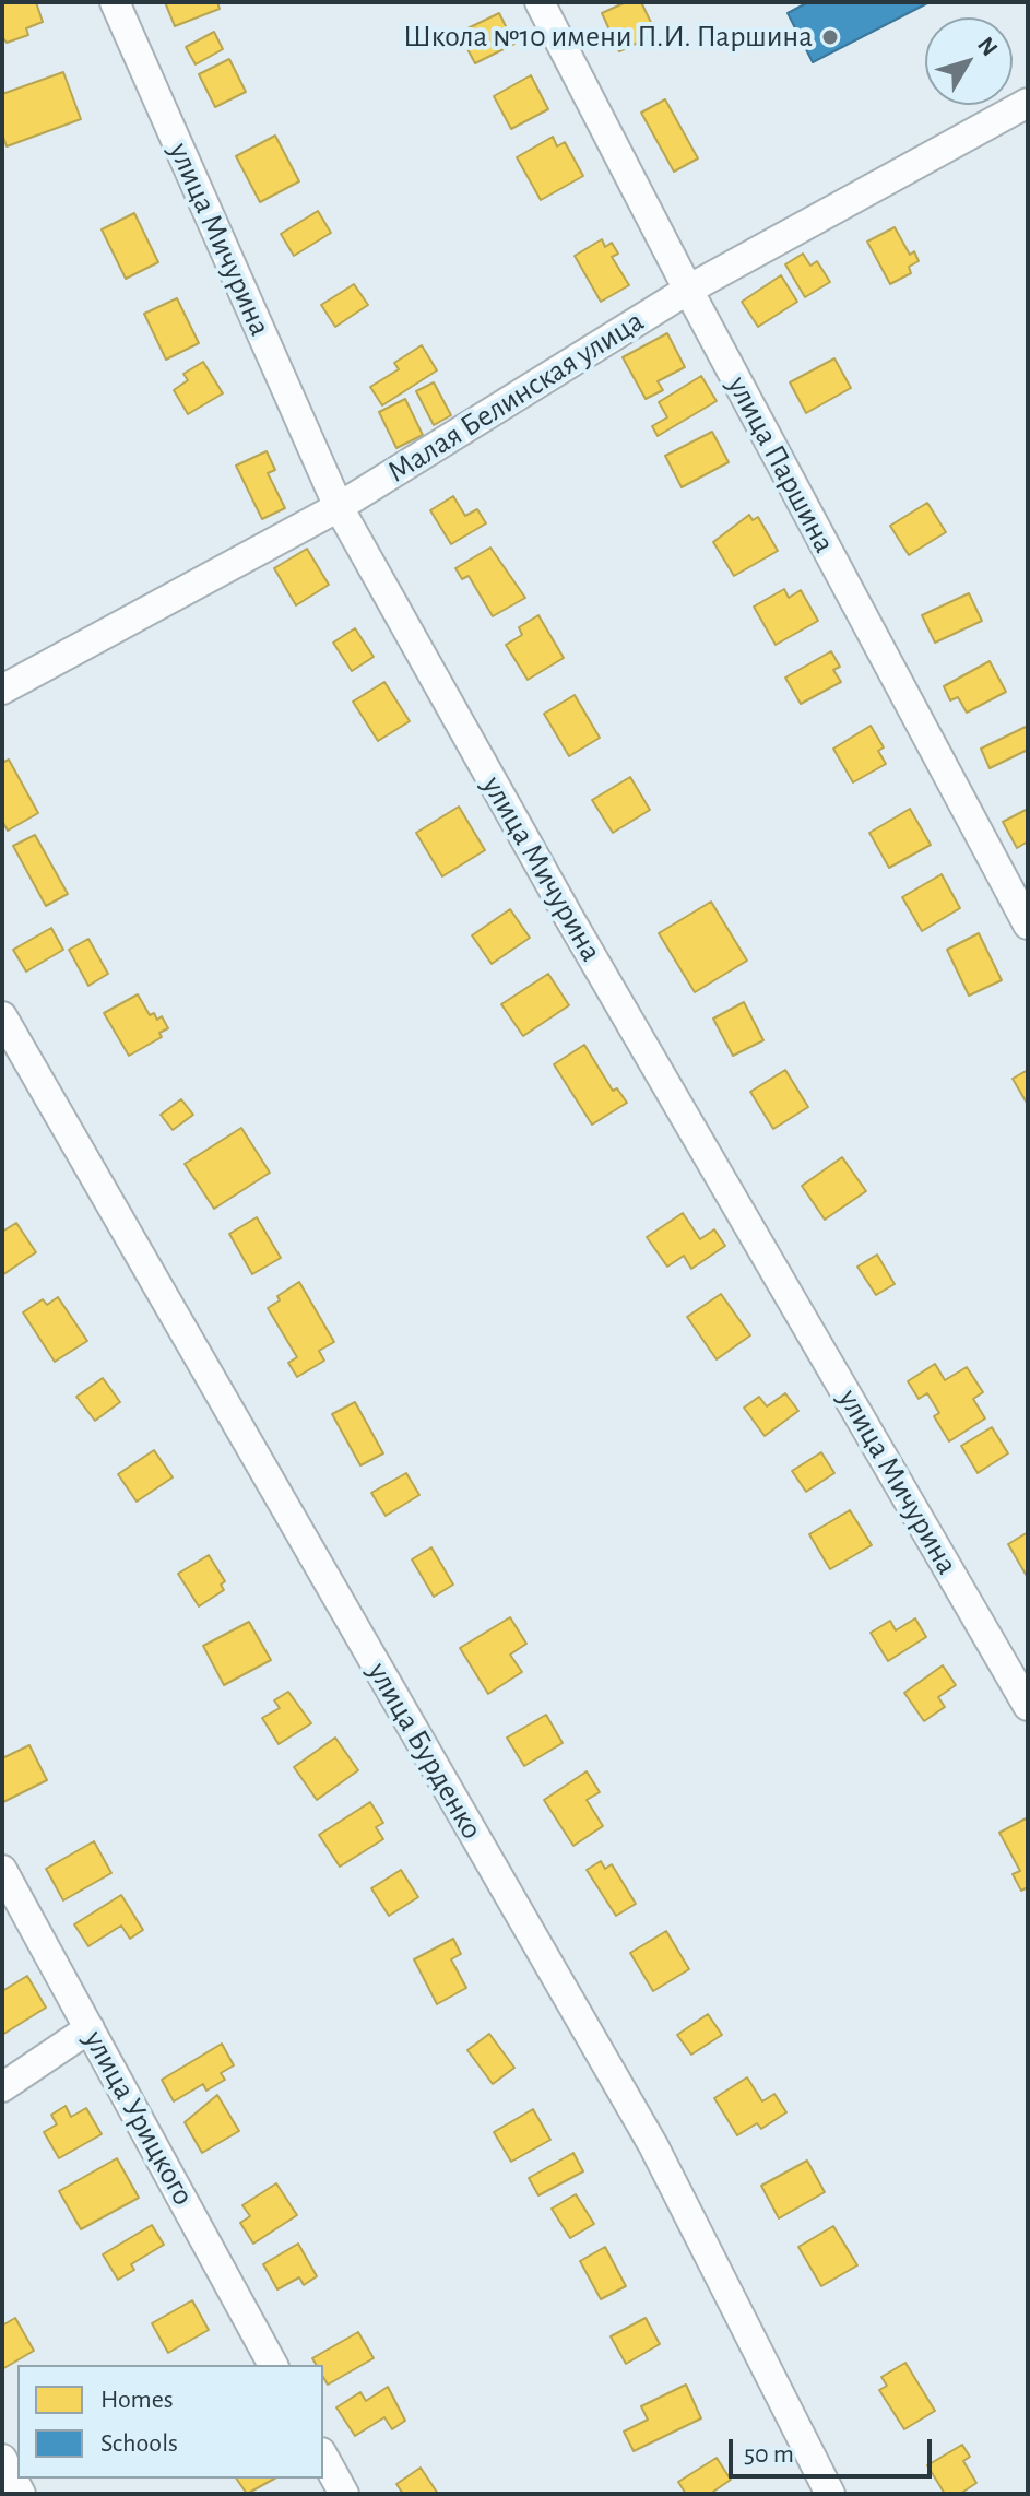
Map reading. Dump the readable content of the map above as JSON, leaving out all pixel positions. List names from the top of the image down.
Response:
{
  "streets": {
    "street": [
      "улица Мичурина",
      "Малая Белинская улица",
      "улица Паршина",
      "улица Бурденко",
      "улица Урицкого"
    ]
  },
  "crossings": [
    ["улица Мичурина", "Малая Белинская улица"],
    ["Малая Белинская улица", "улица Паршина"]
  ],
  "places": ["Школа №10 имени П.И. Паршина"],
  "legend": ["Homes", "Schools"],
  "scale_bar": "50 m",
  "north": "top right"
}
